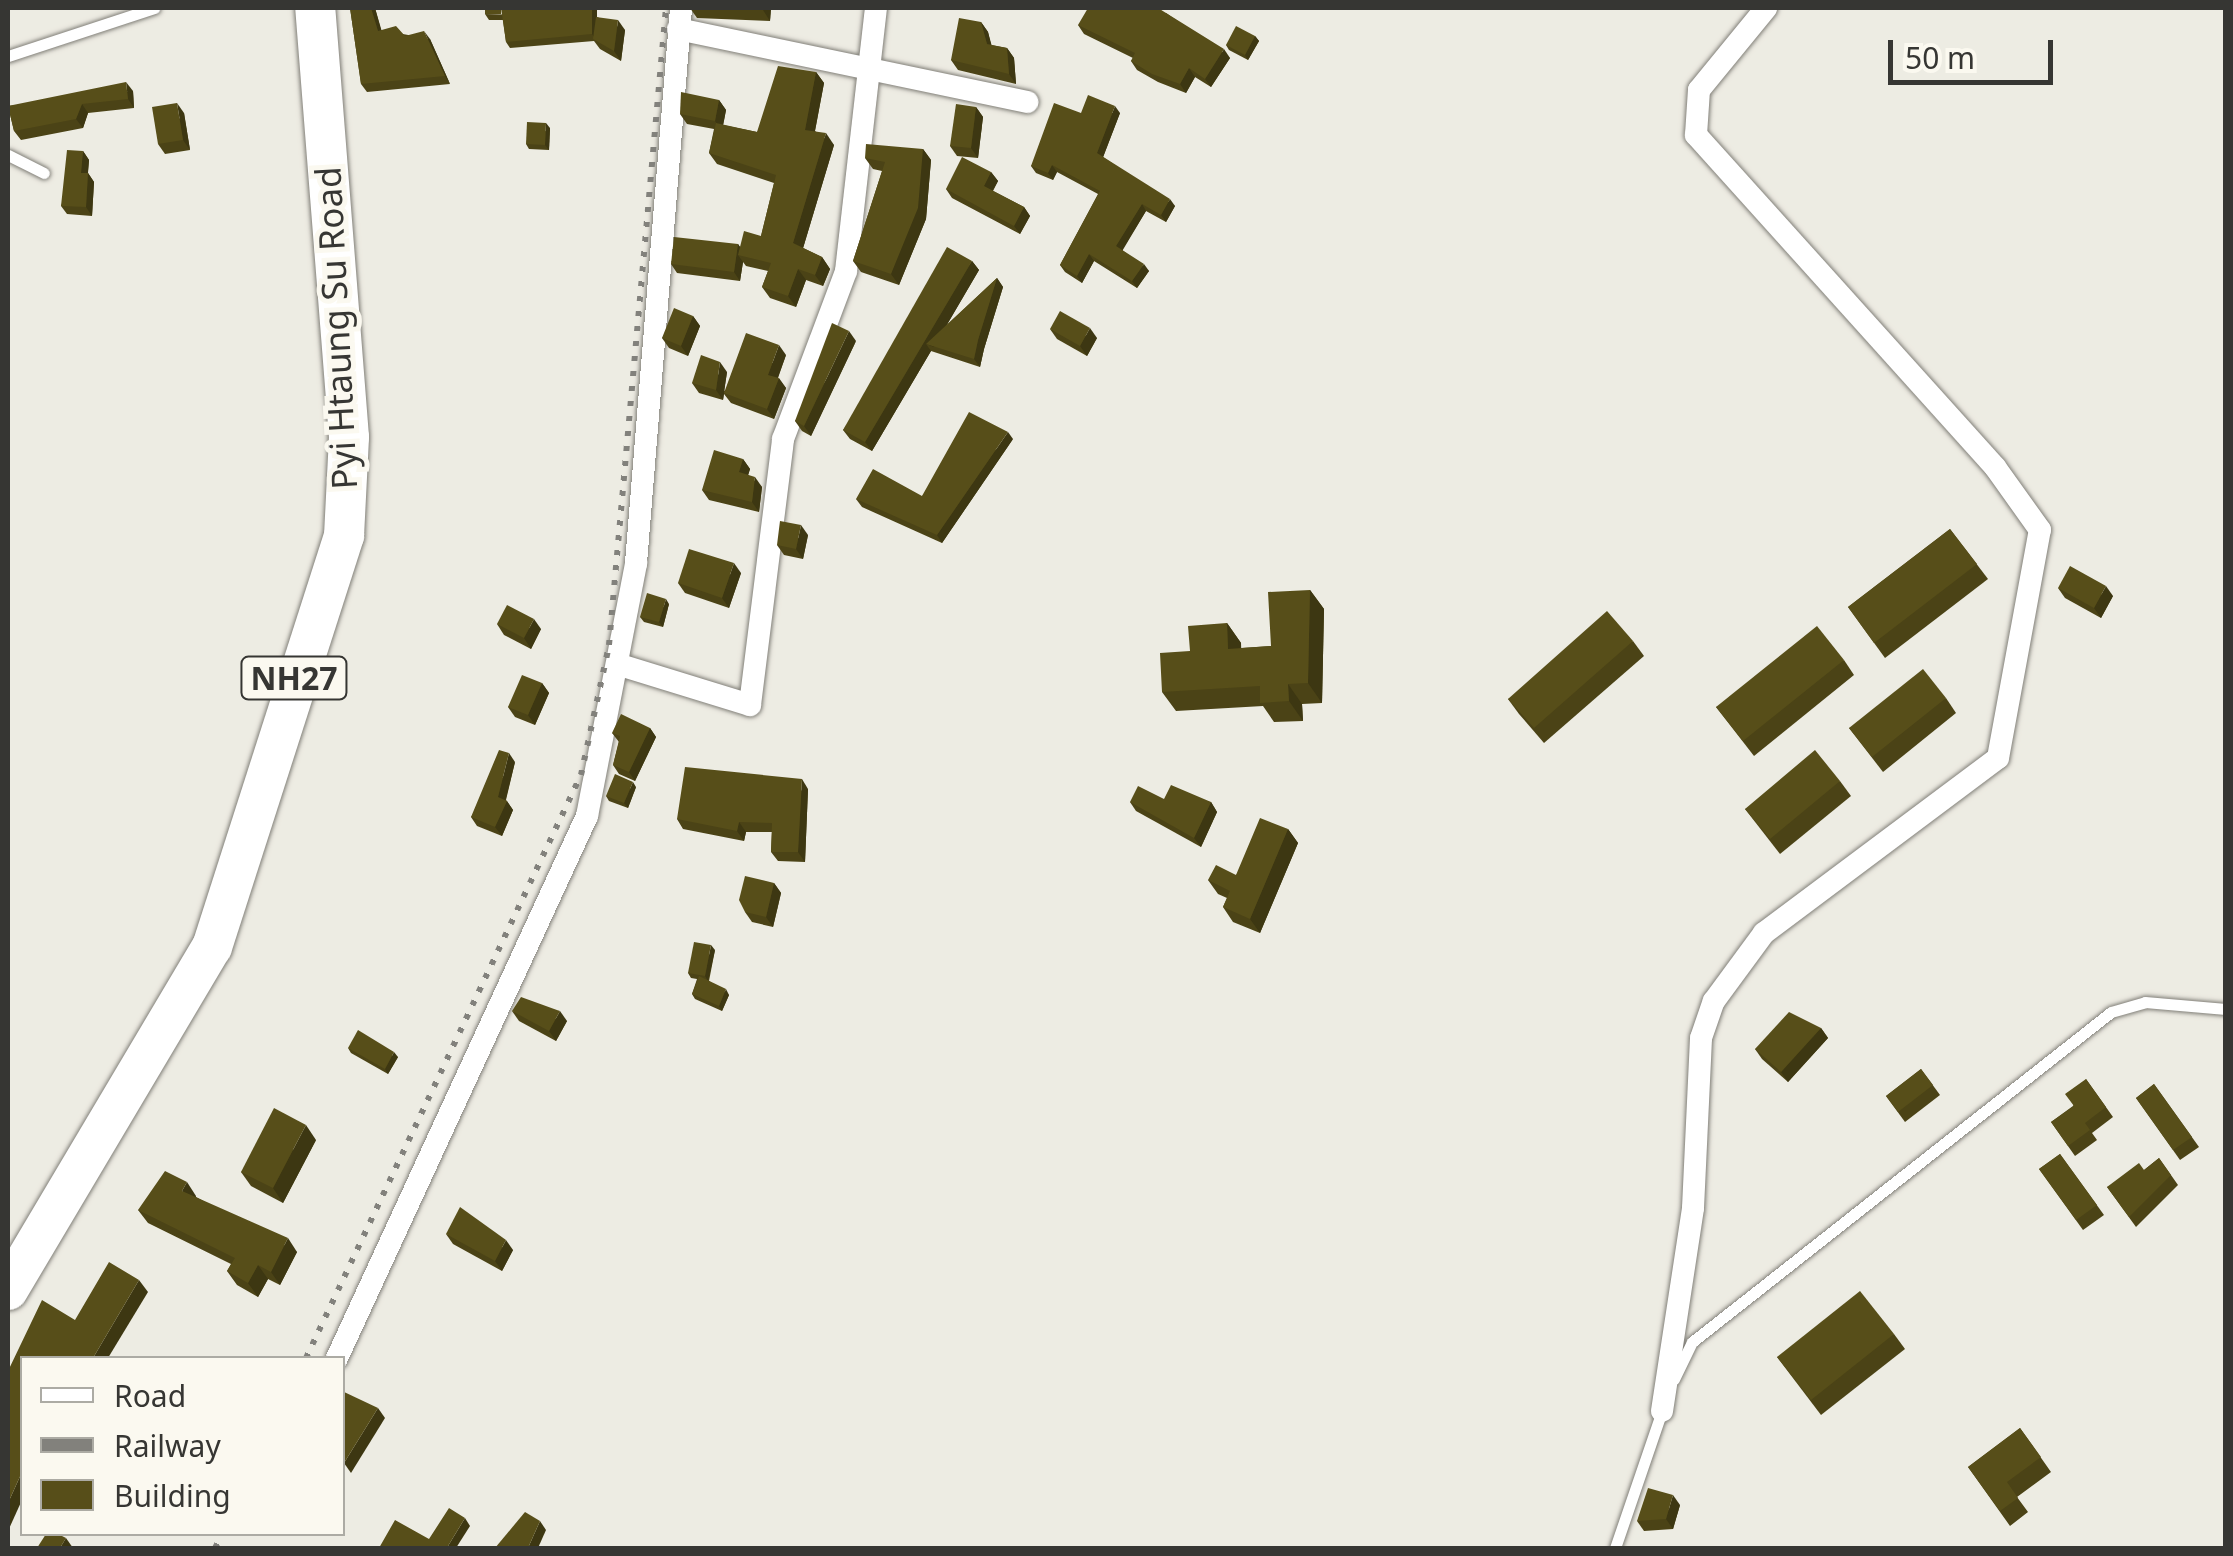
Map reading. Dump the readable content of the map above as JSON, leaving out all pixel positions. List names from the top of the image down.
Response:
{
  "streets": {
    "highway": ["Pyi Htaung Su Road", "NH27"]
  },
  "legend": ["Road", "Railway", "Building"],
  "scale_bar": "50 m"
}
